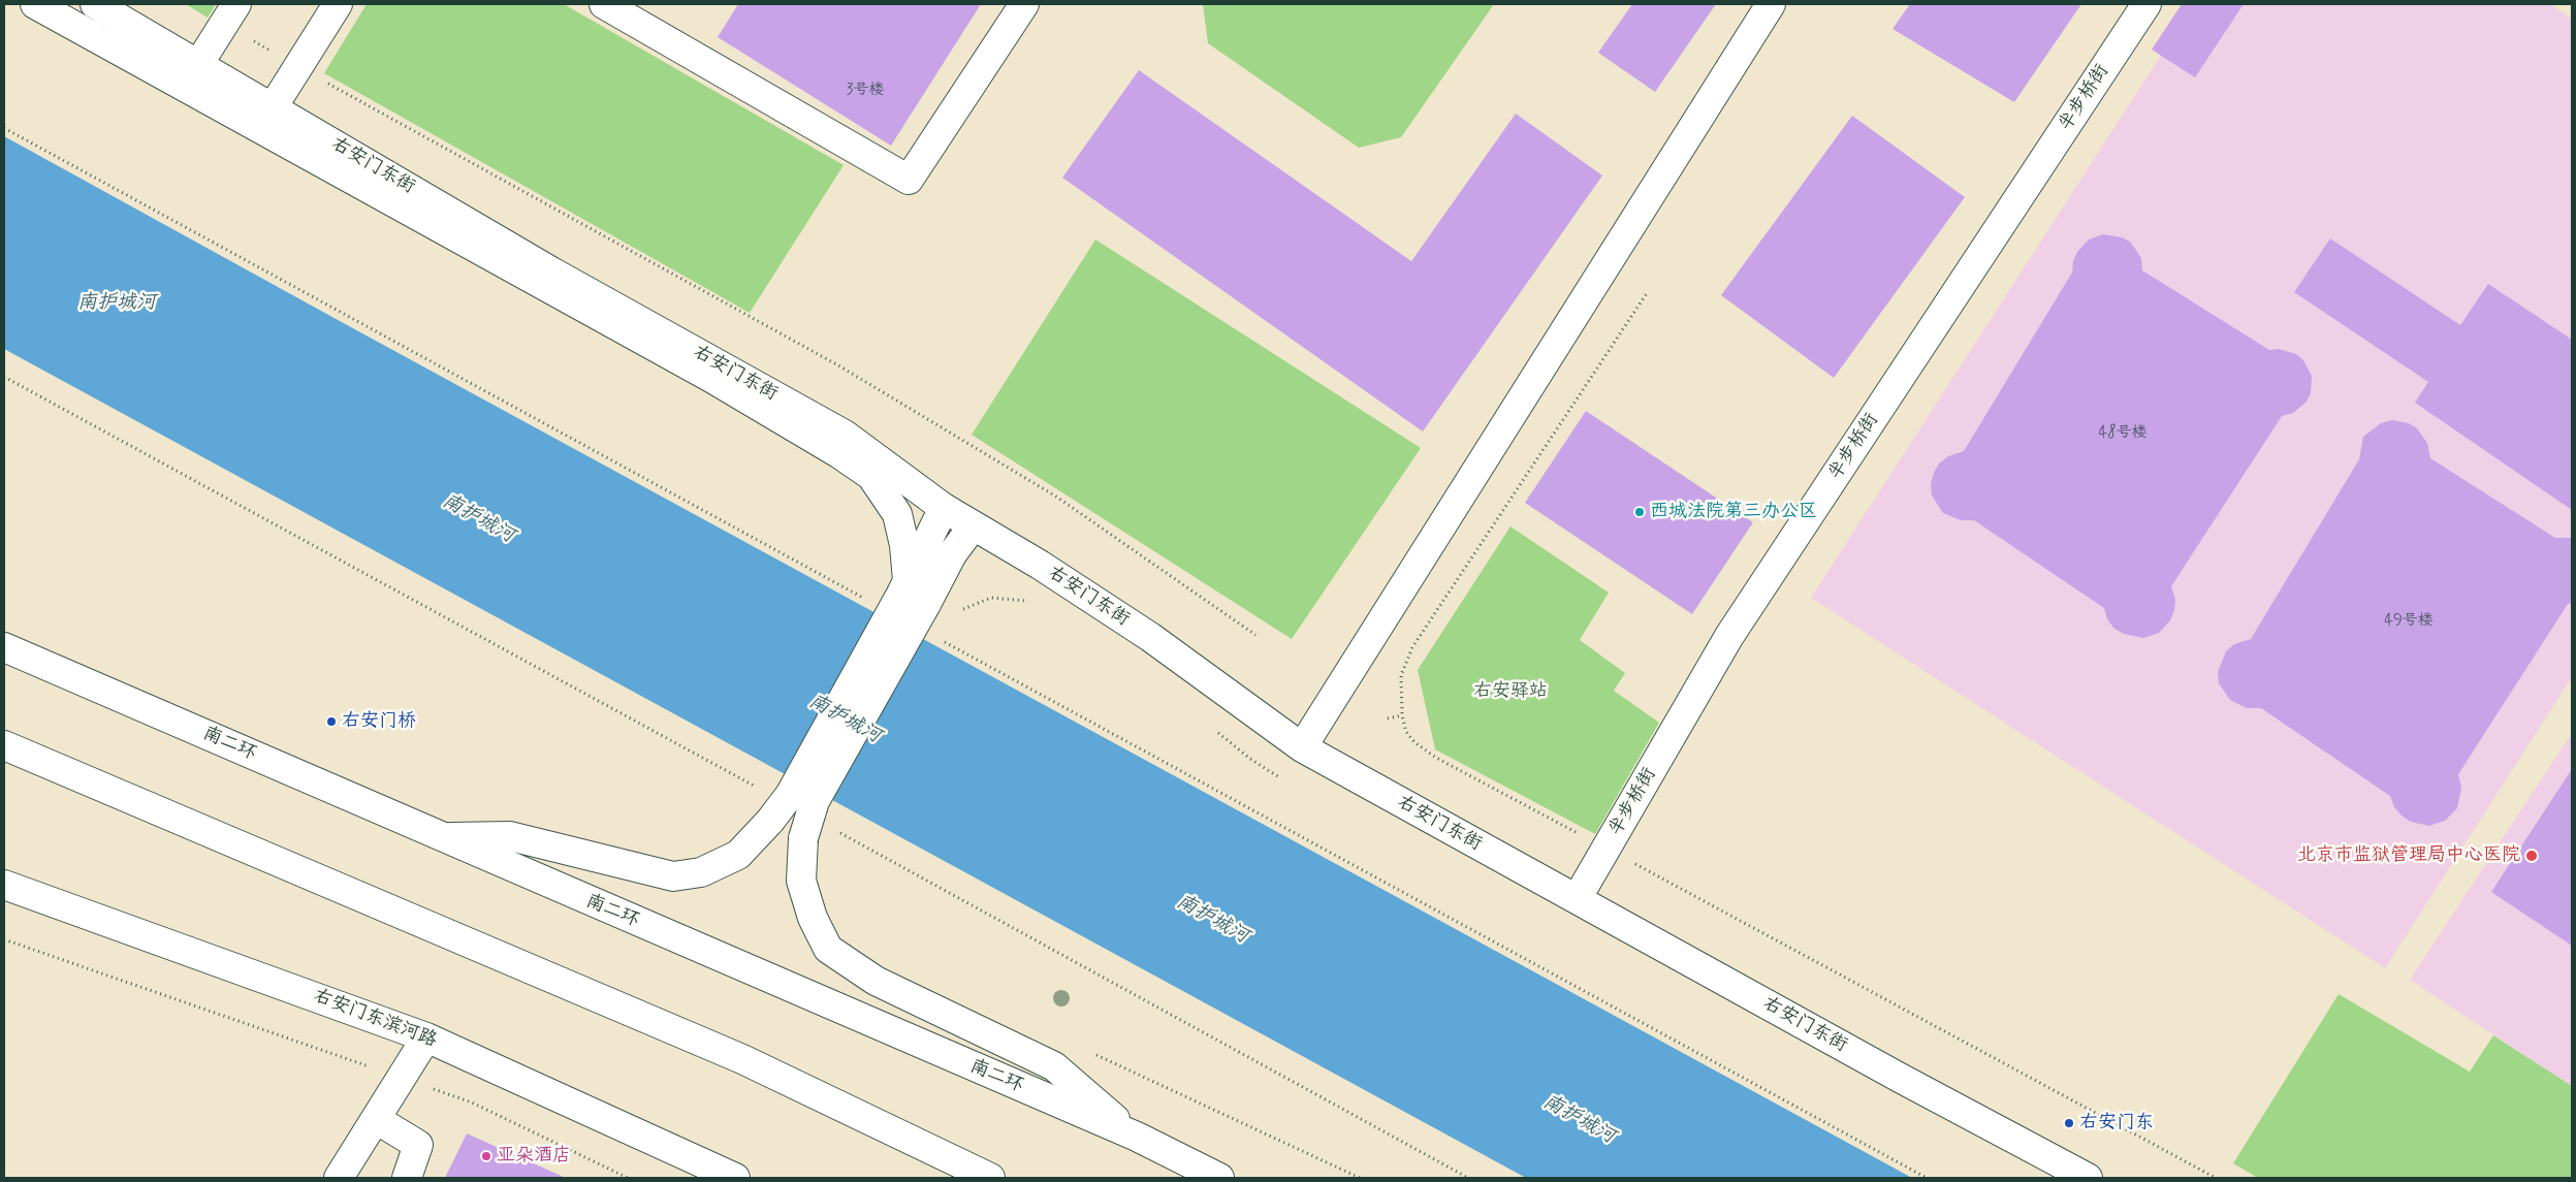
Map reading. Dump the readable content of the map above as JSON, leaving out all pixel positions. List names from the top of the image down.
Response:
{
  "streets": {
    "main road": [
      "半步桥街",
      "右安门东街",
      "南二环",
      "右安门东滨河路"
    ]
  },
  "crossings": [
    ["半步桥街", "右安门东街"]
  ],
  "water": ["南护城河"],
  "parks": ["右安驿站"],
  "places": [
    "西城法院第三办公区",
    "右安门桥",
    "北京市监狱管理局中心医院",
    "右安门东",
    "亚朵酒店"
  ],
  "house_numbers": ["3号楼", "48号楼", "49号楼"]
}
